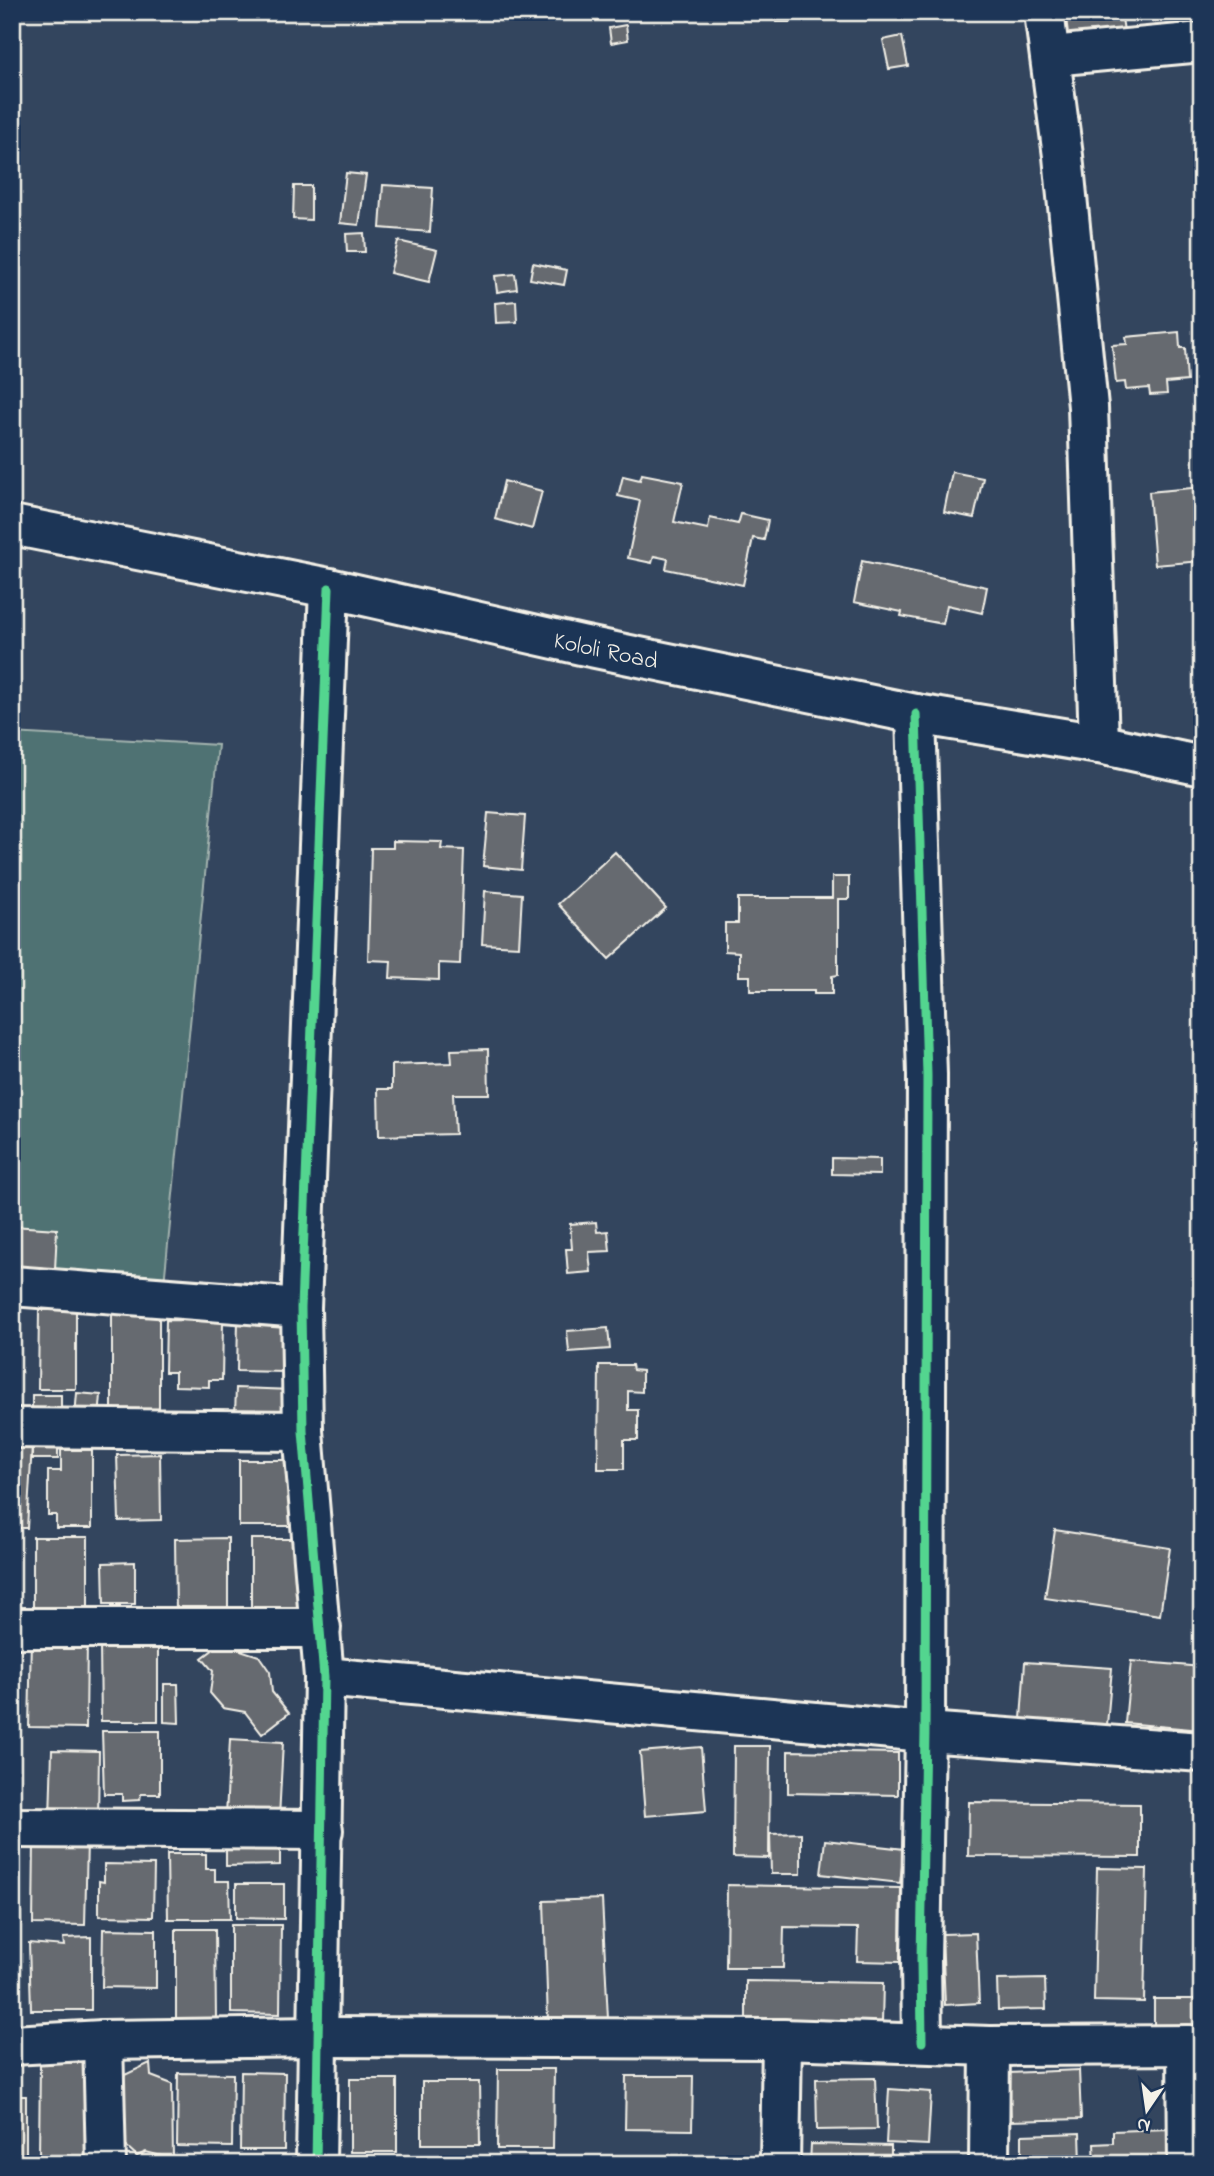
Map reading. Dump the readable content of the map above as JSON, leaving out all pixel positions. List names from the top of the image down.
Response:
{
  "streets": {
    "street": ["Kololi Road"]
  },
  "north": "bottom"
}
